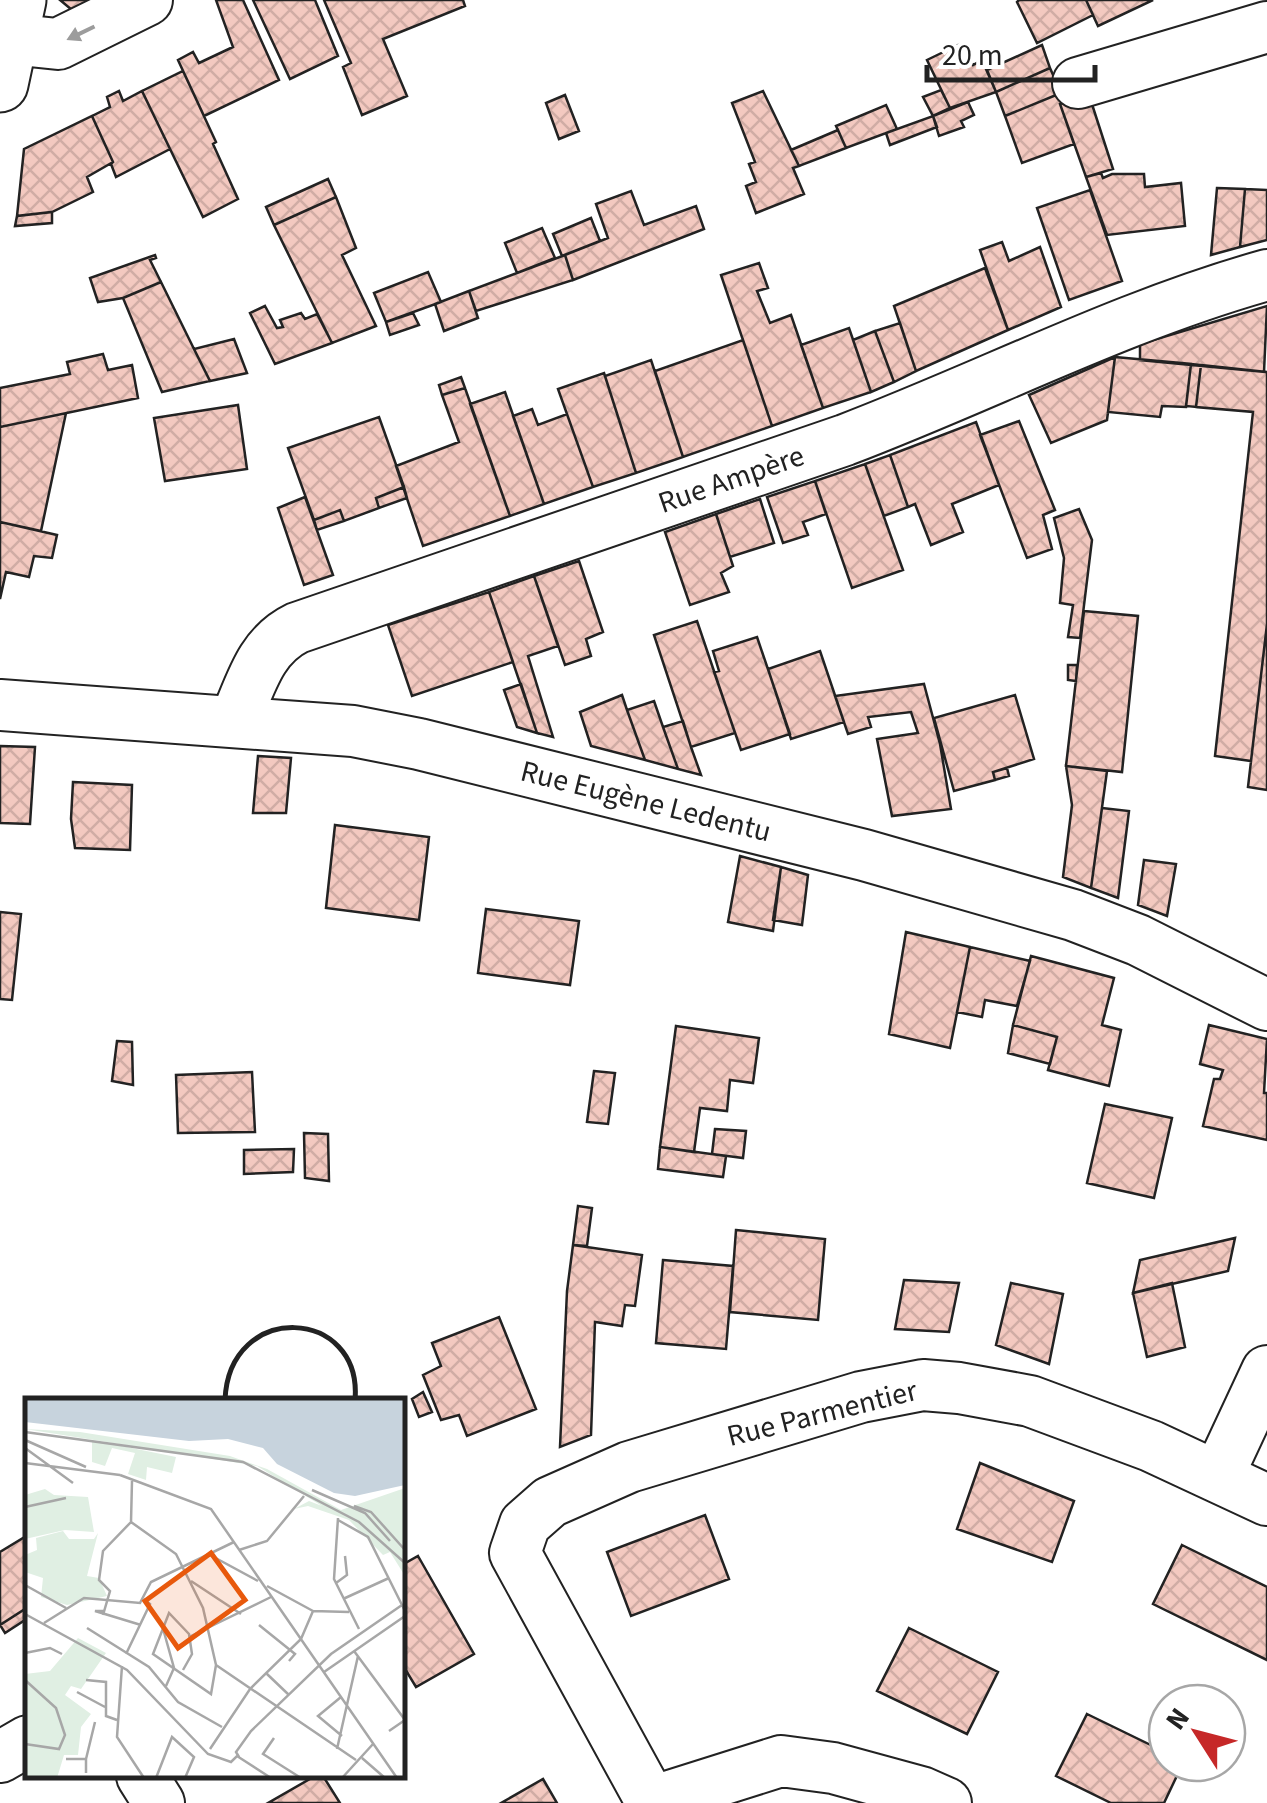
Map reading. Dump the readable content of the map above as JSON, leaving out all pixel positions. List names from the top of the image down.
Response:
{
  "streets": {
    "street": ["Rue Ampère", "Rue Eugène Ledentu", "Rue Parmentier"]
  },
  "crossings": [
    ["Rue Ampère", "Rue Eugène Ledentu"]
  ],
  "scale_bar": "20 m",
  "north": "top left"
}
